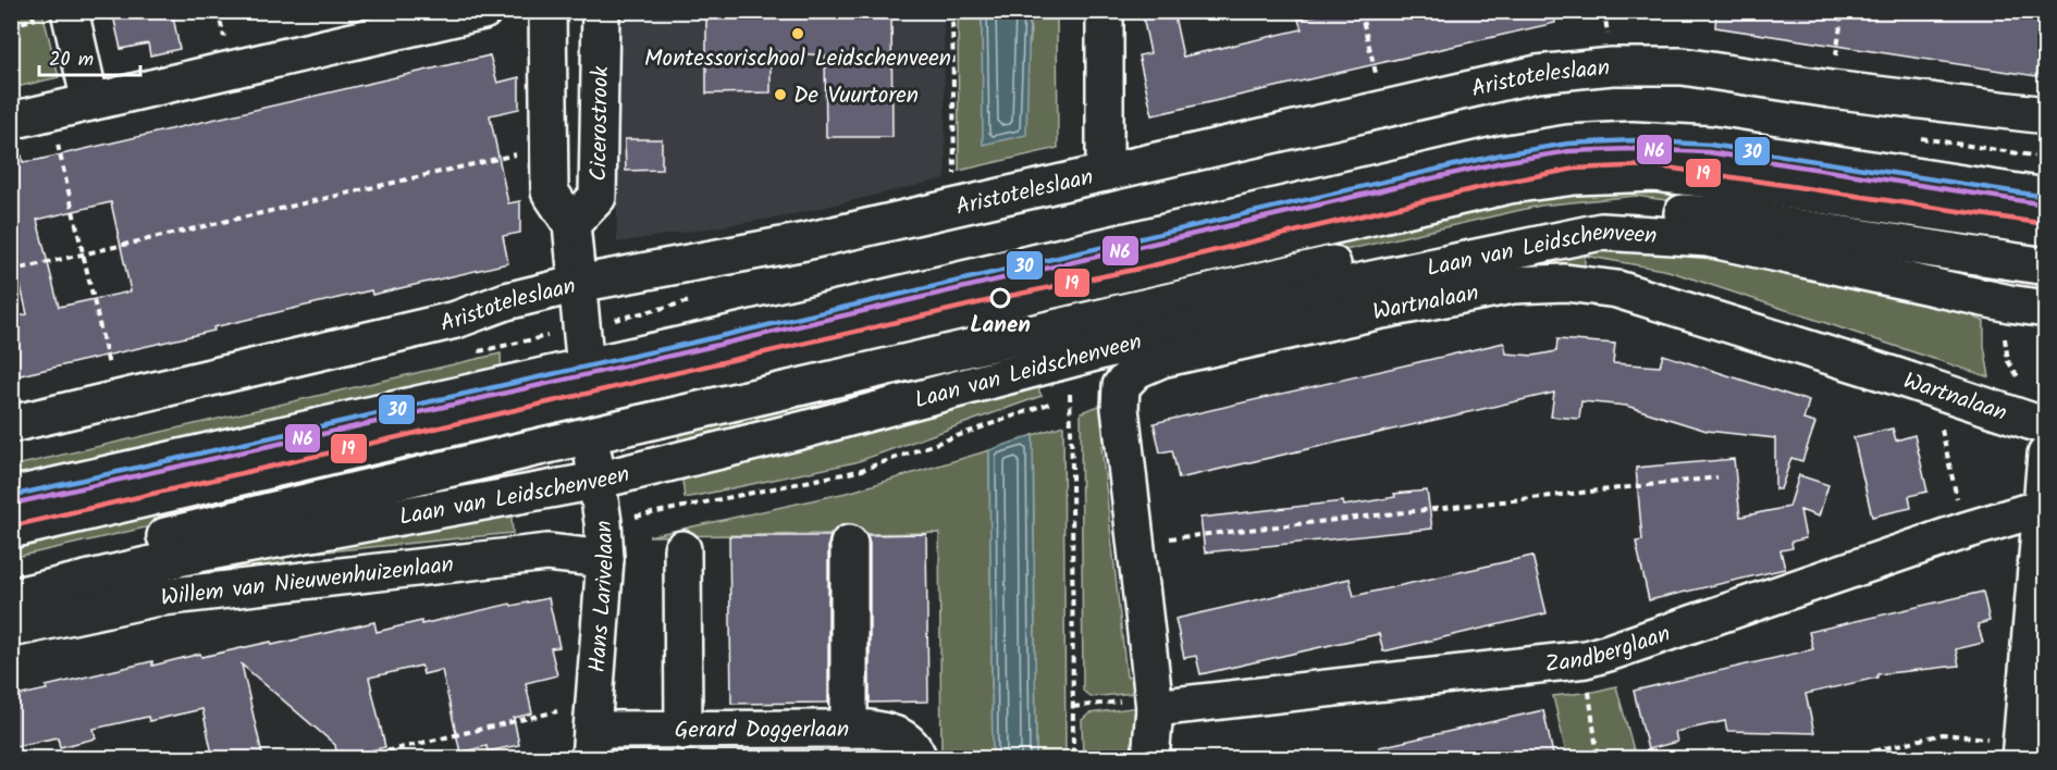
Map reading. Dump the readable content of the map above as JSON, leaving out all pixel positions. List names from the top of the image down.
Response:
{
  "streets": {
    "street": [
      "Aristoteleslaan",
      "Cicerostrook",
      "Laan van Leidschenveen",
      "Wartnalaan",
      "Willem van Nieuwenhuizenlaan",
      "Hans Larivelaan",
      "Zandberglaan",
      "Gerard Doggerlaan"
    ]
  },
  "crossings": [
    ["Laan van Leidschenveen", "Wartnalaan"],
    ["Laan van Leidschenveen", "Hans Larivelaan"],
    ["Willem van Nieuwenhuizenlaan", "Hans Larivelaan"],
    ["Hans Larivelaan", "Gerard Doggerlaan"]
  ],
  "places": ["Montessorischool Leidschenveen", "De Vuurtoren", "Lanen"],
  "lines": ["transit line 30", "transit line N6", "transit line 19"],
  "scale_bar": "20 m"
}
